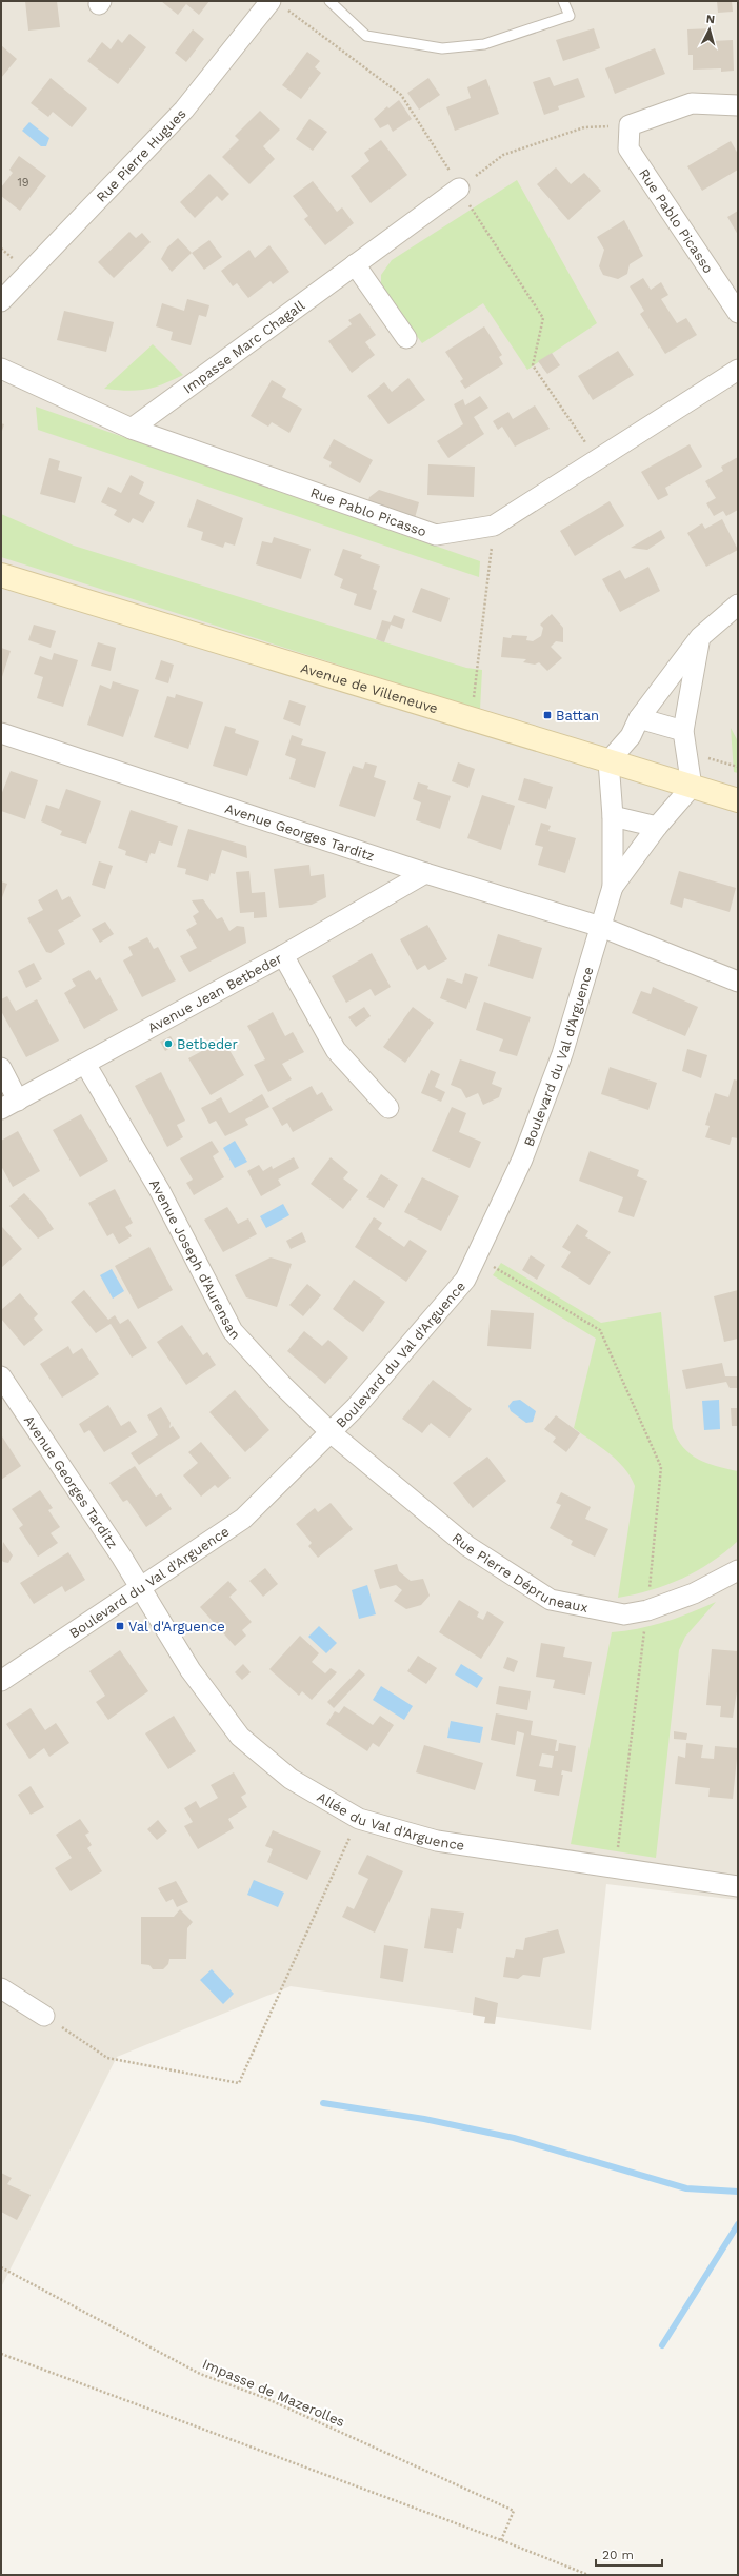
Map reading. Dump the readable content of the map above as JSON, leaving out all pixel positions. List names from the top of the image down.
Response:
{
  "streets": {
    "main road": ["Avenue de Villeneuve"],
    "street": [
      "Rue Pierre Hugues",
      "Rue Pablo Picasso",
      "Impasse Marc Chagall",
      "Avenue Georges Tarditz",
      "Avenue Jean Betbeder",
      "Boulevard du Val d'Arguence",
      "Avenue Joseph d'Aurensan",
      "Rue Pierre Dépruneaux",
      "Allée du Val d'Arguence"
    ],
    "path": ["Impasse de Mazerolles"]
  },
  "crossings": [
    ["Rue Pablo Picasso", "Impasse Marc Chagall"],
    ["Avenue Georges Tarditz", "Avenue Jean Betbeder"],
    ["Avenue Georges Tarditz", "Boulevard du Val d'Arguence"],
    ["Avenue Georges Tarditz", "Allée du Val d'Arguence"],
    ["Avenue Jean Betbeder", "Avenue Joseph d'Aurensan"],
    ["Boulevard du Val d'Arguence", "Avenue Joseph d'Aurensan"],
    ["Boulevard du Val d'Arguence", "Rue Pierre Dépruneaux"],
    ["Boulevard du Val d'Arguence", "Allée du Val d'Arguence"],
    ["Avenue Joseph d'Aurensan", "Rue Pierre Dépruneaux"]
  ],
  "places": {
    "transit": ["Battan", "Val d'Arguence"],
    "other": ["Betbeder"]
  },
  "house_numbers": ["19"],
  "scale_bar": "20 m",
  "north": "top"
}
